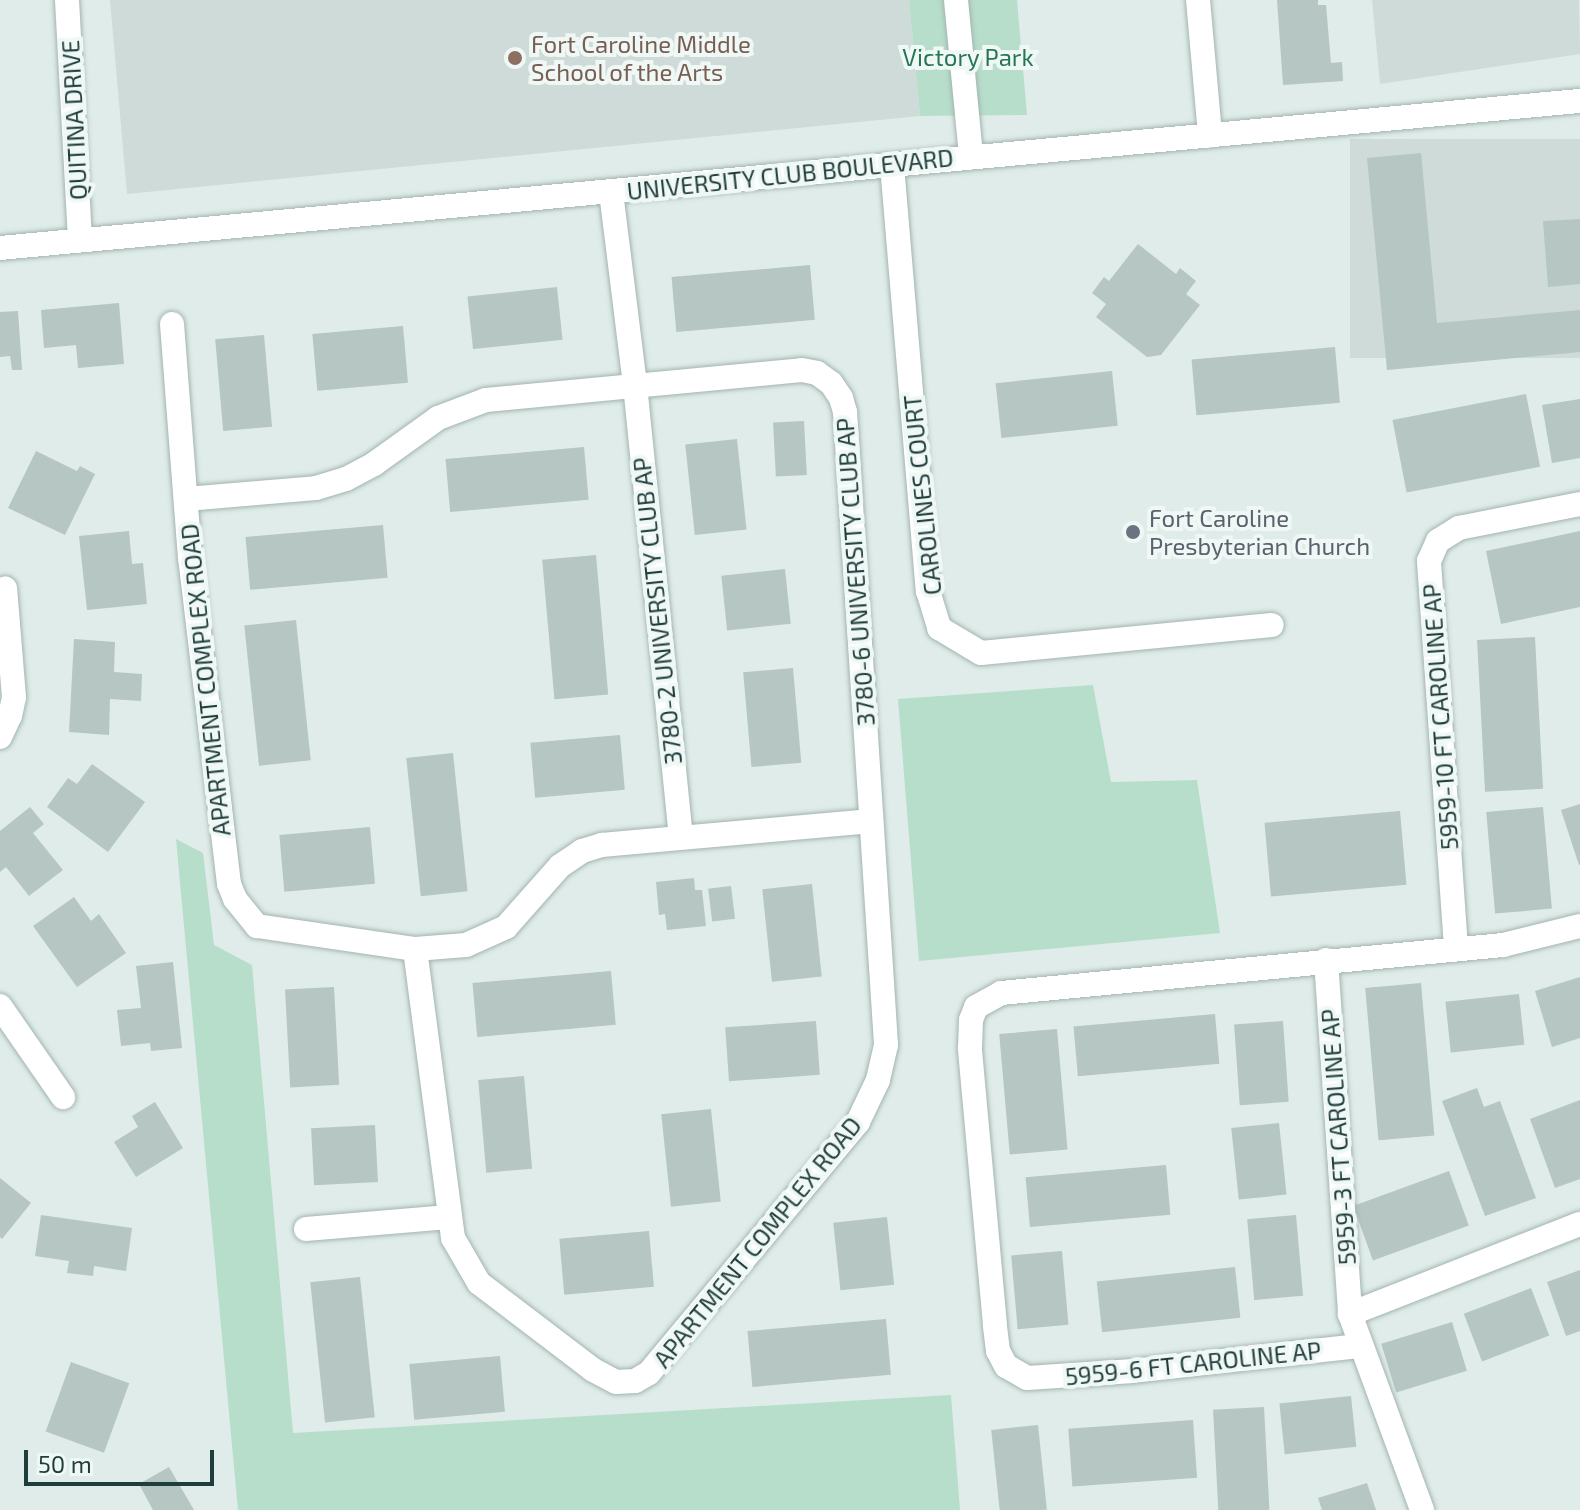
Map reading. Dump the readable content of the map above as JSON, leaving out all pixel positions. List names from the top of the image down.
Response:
{
  "streets": {
    "street": [
      "QUITINA DRIVE",
      "UNIVERSITY CLUB BOULEVARD",
      "CAROLINES COURT",
      "3780-6 UNIVERSITY CLUB AP",
      "3780-2 UNIVERSITY CLUB AP",
      "APARTMENT COMPLEX ROAD",
      "5959-10 FT CAROLINE AP",
      "5959-3 FT CAROLINE AP",
      "5959-6 FT CAROLINE AP"
    ]
  },
  "crossings": [
    ["QUITINA DRIVE", "UNIVERSITY CLUB BOULEVARD"],
    ["UNIVERSITY CLUB BOULEVARD", "CAROLINES COURT"],
    ["UNIVERSITY CLUB BOULEVARD", "3780-2 UNIVERSITY CLUB AP"],
    ["3780-6 UNIVERSITY CLUB AP", "3780-2 UNIVERSITY CLUB AP"],
    ["3780-6 UNIVERSITY CLUB AP", "APARTMENT COMPLEX ROAD"],
    ["3780-2 UNIVERSITY CLUB AP", "APARTMENT COMPLEX ROAD"],
    ["5959-3 FT CAROLINE AP", "5959-6 FT CAROLINE AP"]
  ],
  "parks": ["Victory Park"],
  "places": ["Fort Caroline Middle School of the Arts", "Fort Caroline Presbyterian Church"],
  "scale_bar": "50 m"
}
